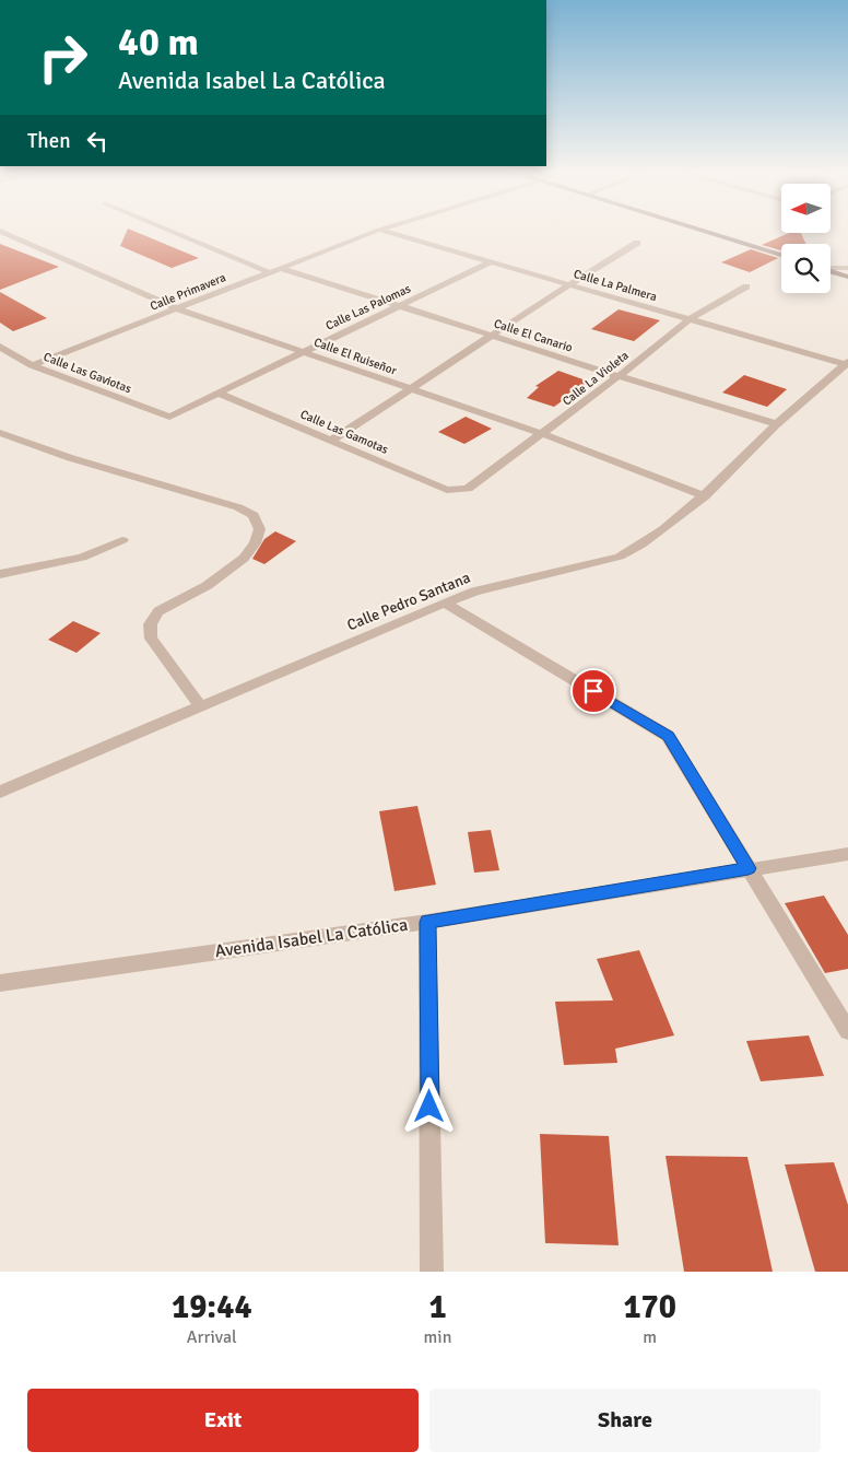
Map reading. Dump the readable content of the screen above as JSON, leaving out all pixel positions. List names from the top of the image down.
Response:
{
  "streets": {
    "street": [
      "Calle La Palmera",
      "Calle Primavera",
      "Calle Las Palomas",
      "Calle El Canario",
      "Calle El Ruiseñor",
      "Calle Las Gaviotas",
      "Calle La Violeta",
      "Calle Las Gamotas",
      "Calle Pedro Santana",
      "Avenida Isabel La Católica"
    ]
  },
  "crossings": [
    ["Calle La Palmera", "Calle Las Palomas"],
    ["Calle La Palmera", "Calle La Violeta"],
    ["Calle La Palmera", "Calle Pedro Santana"],
    ["Calle Primavera", "Calle El Canario"],
    ["Calle Primavera", "Calle El Ruiseñor"],
    ["Calle Primavera", "Calle Las Gaviotas"],
    ["Calle Las Palomas", "Calle El Canario"],
    ["Calle Las Palomas", "Calle El Ruiseñor"],
    ["Calle Las Palomas", "Calle Las Gaviotas"],
    ["Calle Las Palomas", "Calle Las Gamotas"],
    ["Calle El Canario", "Calle La Violeta"],
    ["Calle El Canario", "Calle Pedro Santana"],
    ["Calle El Ruiseñor", "Calle La Violeta"],
    ["Calle El Ruiseñor", "Calle Pedro Santana"],
    ["Calle La Violeta", "Calle Las Gamotas"]
  ],
  "north": "left",
  "page": {
    "turn": ["40 m", "Avenida Isabel La Católica"],
    "then": "Then",
    "eta": [
      "19:44",
      "Arrival",
      "1",
      "min",
      "170",
      "m"
    ],
    "buttons": ["Exit", "Share"]
  }
}
